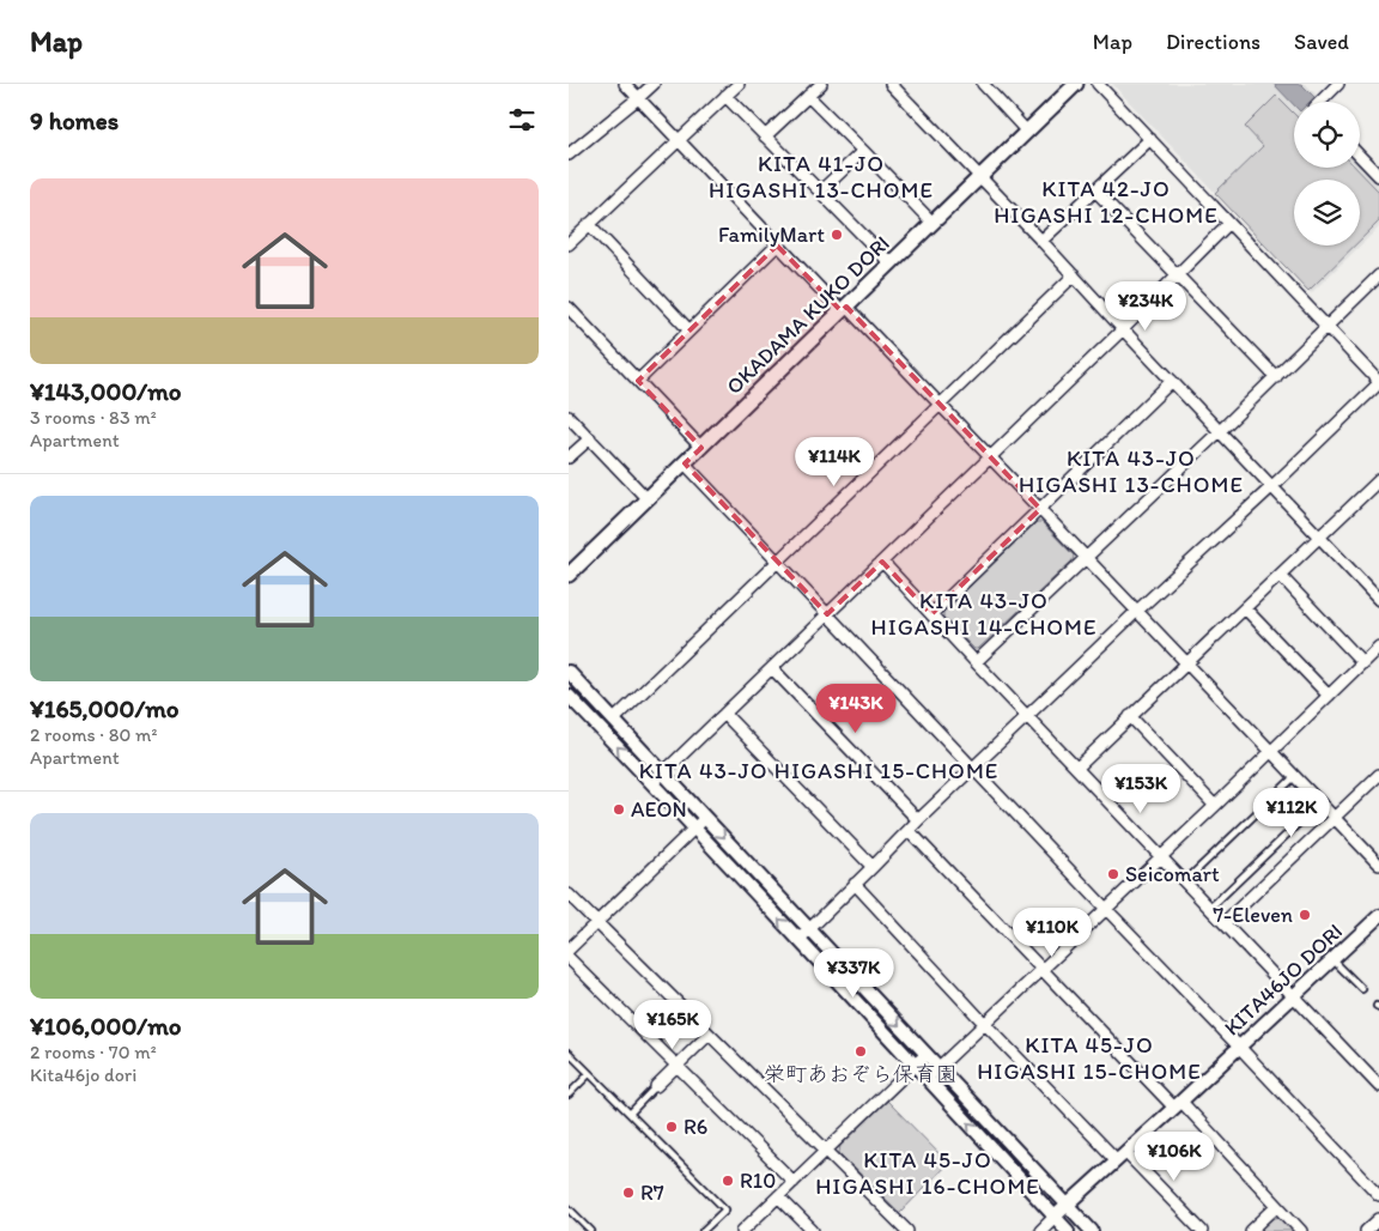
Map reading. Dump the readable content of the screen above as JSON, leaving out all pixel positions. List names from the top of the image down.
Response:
{
  "streets": {
    "main road": ["OKADAMA KUKO DORI"],
    "street": ["KITA46JO DORI"]
  },
  "districts": [
    "KITA 41-JO HIGASHI 13-CHOME",
    "KITA 42-JO HIGASHI 12-CHOME",
    "KITA 43-JO HIGASHI 13-CHOME",
    "KITA 43-JO HIGASHI 14-CHOME",
    "KITA 43-JO HIGASHI 15-CHOME",
    "KITA 45-JO HIGASHI 15-CHOME",
    "KITA 45-JO HIGASHI 16-CHOME"
  ],
  "places": [
    "FamilyMart",
    "AEON",
    "Seicomart",
    "7-Eleven",
    "栄町あおぞら保育園",
    "R6",
    "R10",
    "R7"
  ],
  "page": {
    "header": "Map",
    "nav": ["Map", "Directions", "Saved"],
    "heading": "9 homes",
    "list": [
      {
        "name": "¥143,000/mo",
        "note": "3 rooms · 83 m² · Apartment"
      },
      {
        "name": "¥165,000/mo",
        "note": "2 rooms · 80 m² · Apartment"
      },
      {
        "name": "¥106,000/mo",
        "note": "2 rooms · 70 m² · Kita46jo dori"
      }
    ],
    "price": [
      "¥234K",
      "¥114K",
      "¥143K",
      "¥153K",
      "¥112K",
      "¥110K",
      "¥337K",
      "¥165K",
      "¥106K"
    ]
  }
}
